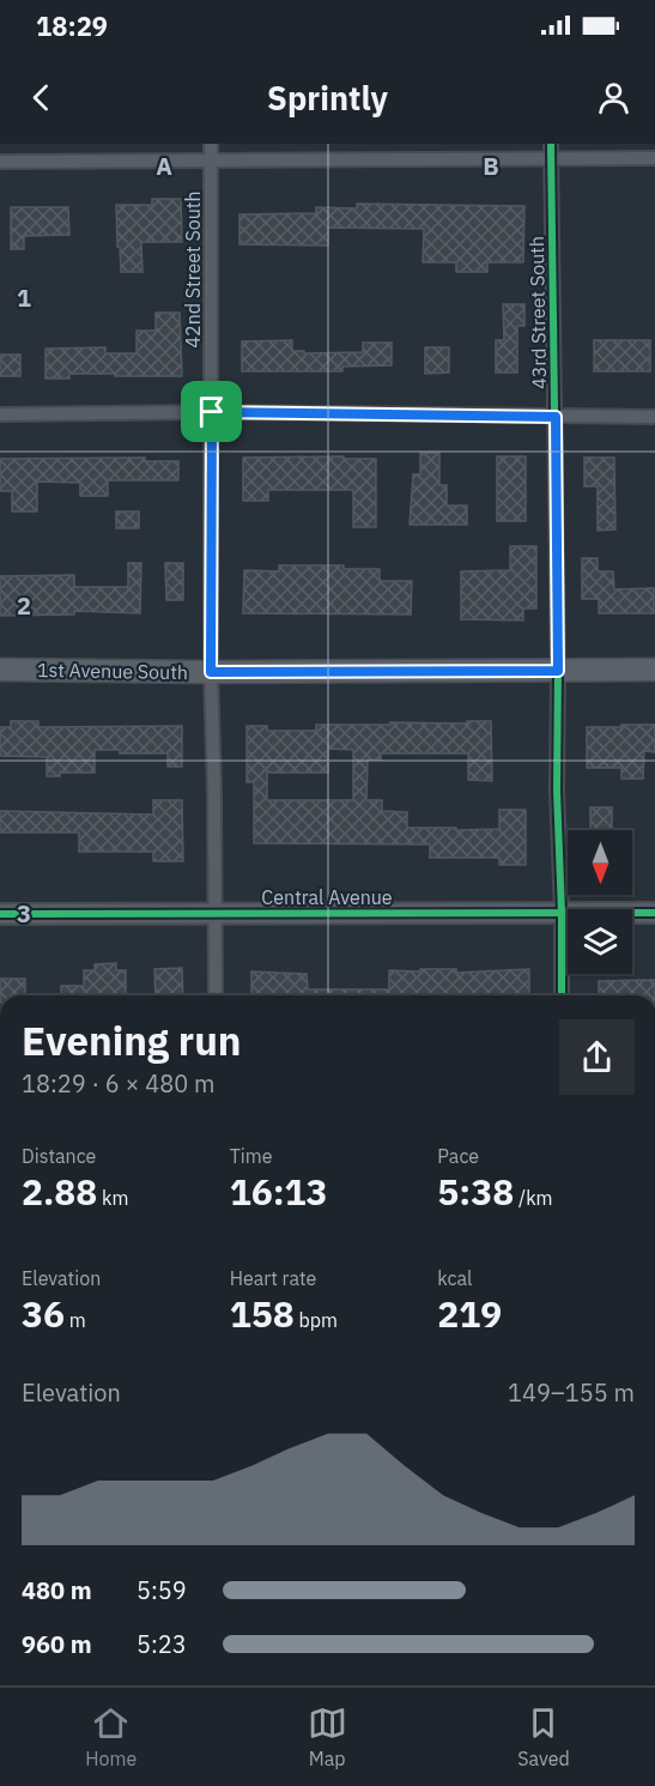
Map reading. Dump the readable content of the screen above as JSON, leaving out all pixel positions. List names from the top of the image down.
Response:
{
  "streets": {
    "main road": ["1st Avenue South", "Central Avenue"],
    "street": ["42nd Street South", "43rd Street South"]
  },
  "crossings": [
    ["42nd Street South", "1st Avenue South"],
    ["42nd Street South", "Central Avenue"],
    ["43rd Street South", "1st Avenue South"],
    ["43rd Street South", "Central Avenue"]
  ],
  "north": "bottom",
  "page": {
    "status": "18:29",
    "header": "Sprintly",
    "heading": ["Evening run", "18:29 · 6 × 480 m"],
    "stats": [
      ["Distance", "2.88 km"],
      ["Time", "16:13"],
      ["Pace", "5:38 /km"],
      ["Elevation", "36 m"],
      ["Heart rate", "158 bpm"],
      ["kcal", "219"]
    ],
    "chart": ["Elevation", "149–155 m"],
    "list": [
      {
        "name": "480 m",
        "note": "5:59"
      },
      {
        "name": "960 m",
        "note": "5:23"
      }
    ],
    "tabs": ["Home", "Map", "Saved"]
  },
  "grid": {
    "columns": ["A", "B"],
    "rows": ["1", "2", "3"]
  }
}
